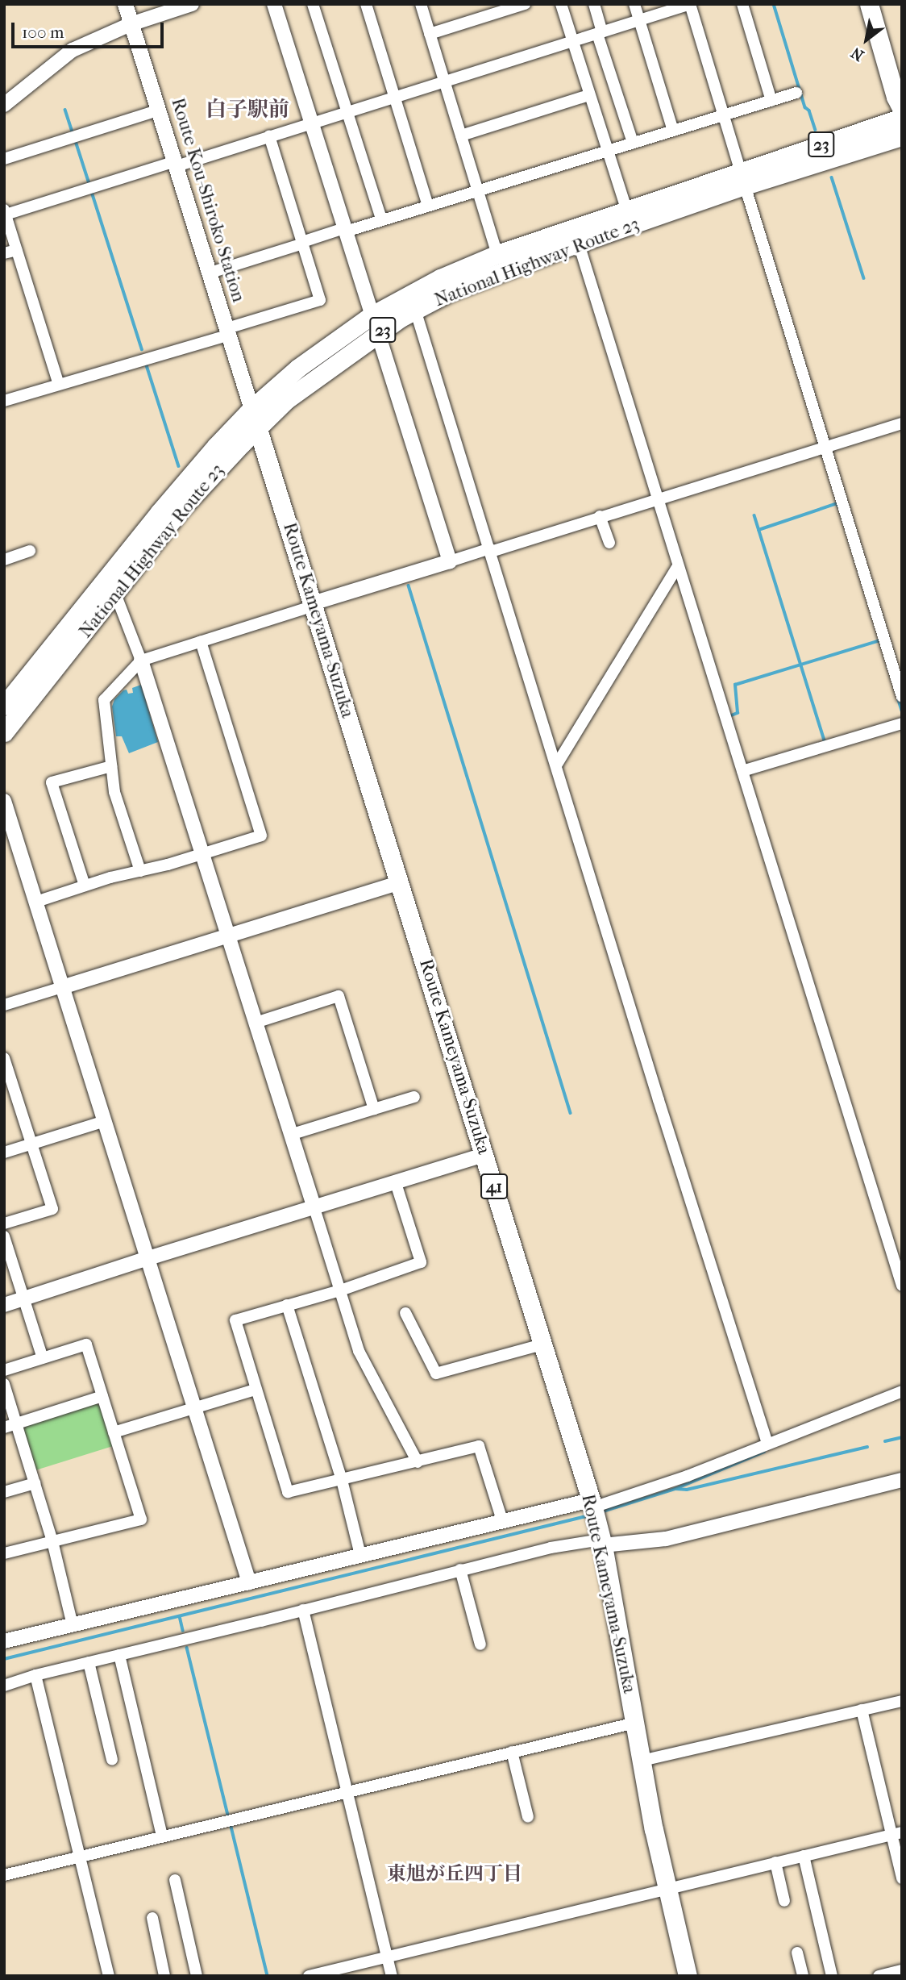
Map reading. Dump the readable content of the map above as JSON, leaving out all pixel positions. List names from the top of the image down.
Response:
{
  "streets": {
    "main road": [
      "23",
      "Route Kou-Shiroko Station",
      "National Highway Route 23",
      "Route Kameyama-Suzuka",
      "41"
    ]
  },
  "crossings": [
    ["Route Kou-Shiroko Station", "National Highway Route 23"],
    ["Route Kou-Shiroko Station", "Route Kameyama-Suzuka"],
    ["National Highway Route 23", "Route Kameyama-Suzuka"]
  ],
  "districts": ["白子駅前", "東旭が丘四丁目"],
  "scale_bar": "100 m",
  "north": "bottom left"
}
